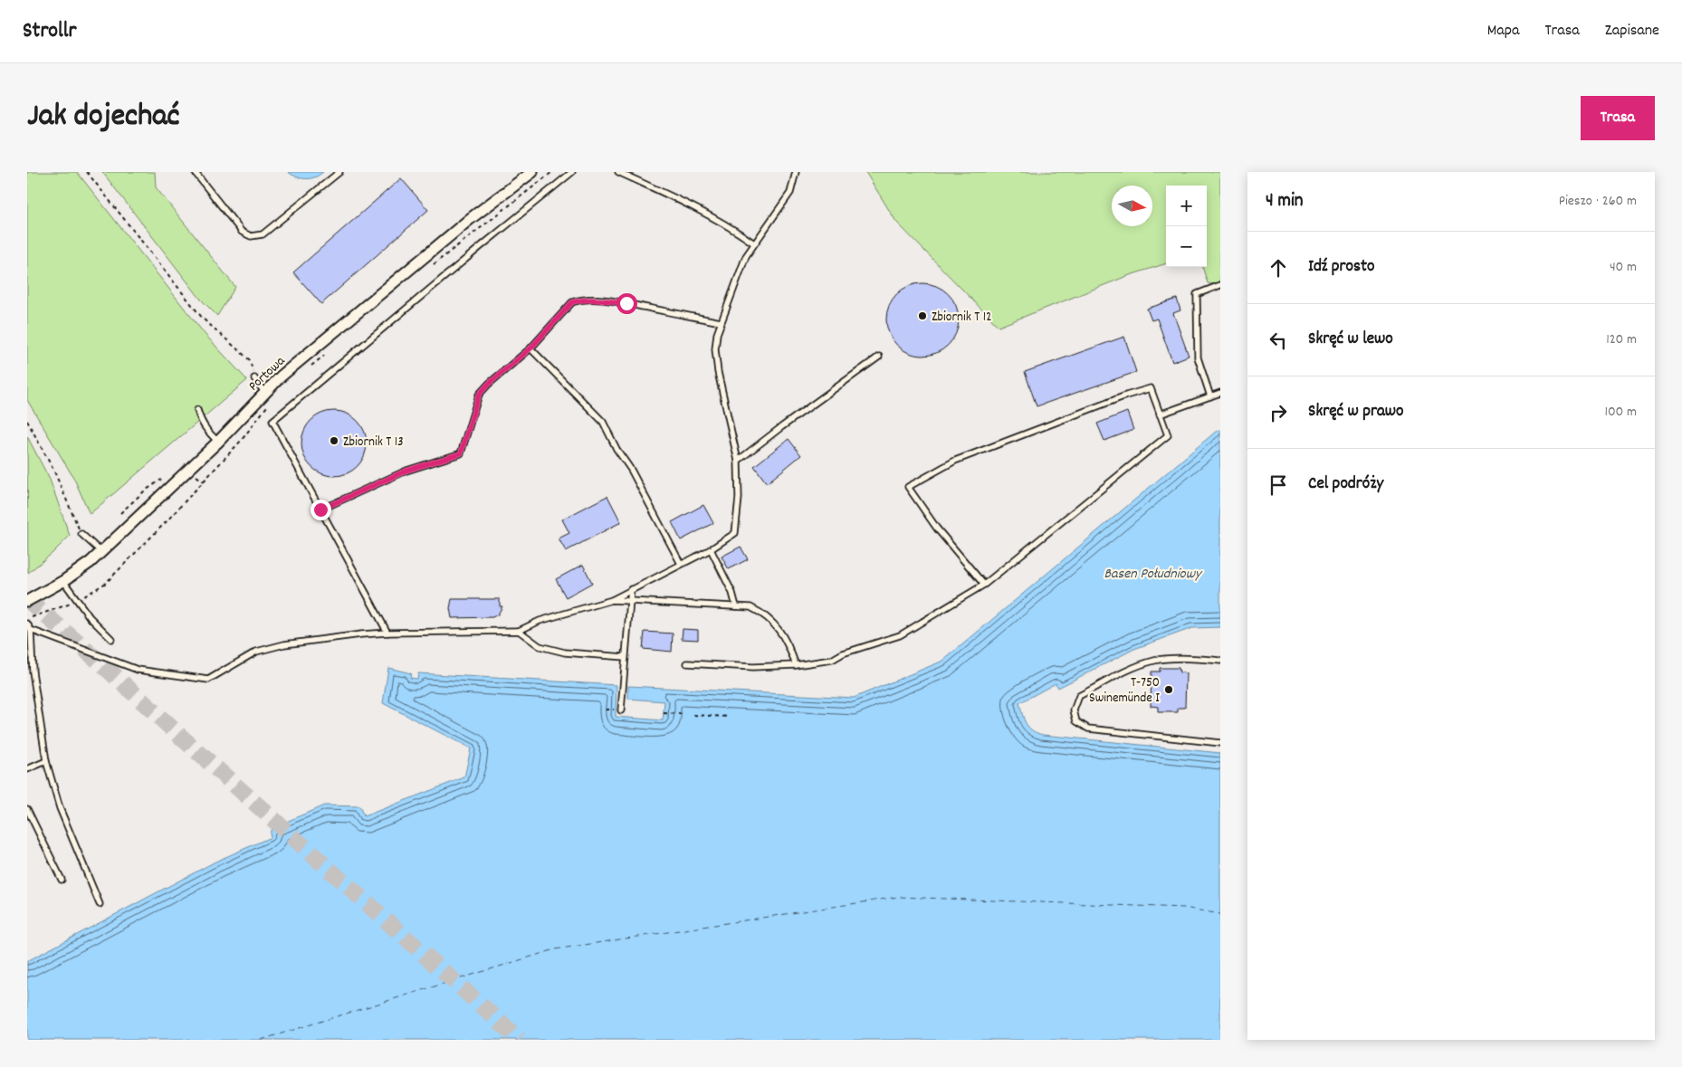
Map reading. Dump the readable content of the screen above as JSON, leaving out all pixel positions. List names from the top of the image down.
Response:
{
  "streets": {
    "street": ["Portowa"]
  },
  "water": ["Basen Południowy"],
  "places": ["Zbiornik T 12", "Zbiornik T 13", "T-750 Swinemünde I"],
  "north": "right",
  "page": {
    "header": "Strollr",
    "nav": ["Mapa", "Trasa", "Zapisane"],
    "title": "Jak dojechać",
    "buttons": "Trasa",
    "heading": ["4 min", "Pieszo · 260 m"],
    "map_buttons": ["+", "−"],
    "list": [
      ["Idź prosto", "40 m"],
      ["Skręć w lewo", "120 m"],
      ["Skręć w prawo", "100 m"],
      "Cel podróży"
    ]
  }
}
